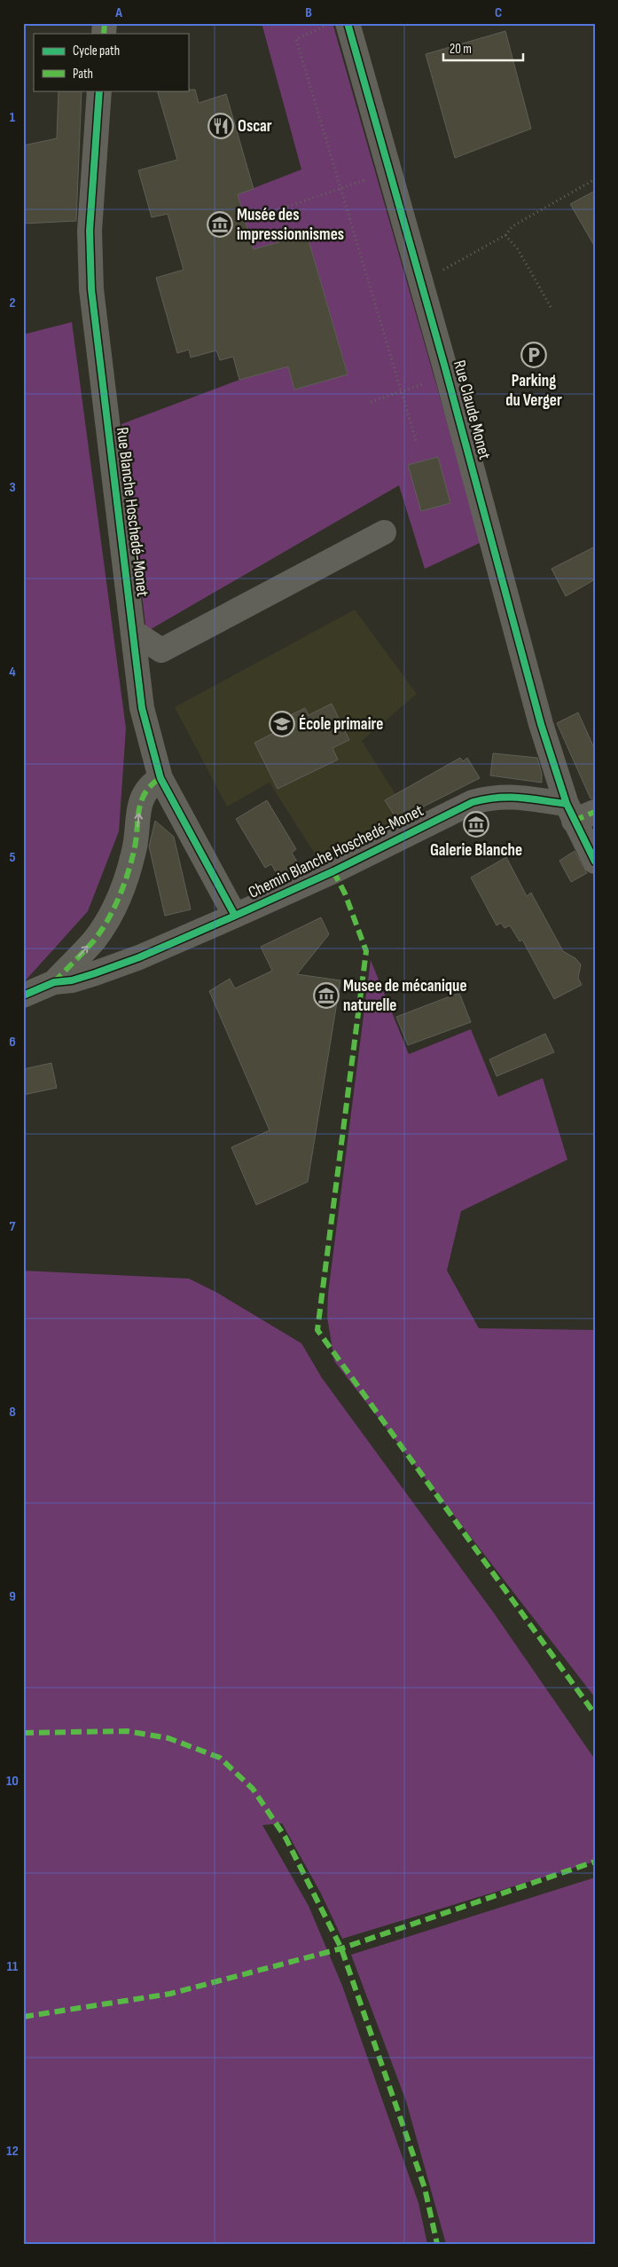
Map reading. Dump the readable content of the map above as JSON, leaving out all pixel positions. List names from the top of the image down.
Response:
{
  "streets": {
    "street": ["Rue Claude Monet", "Rue Blanche Hoschedé-Monet", "Chemin Blanche Hoschedé-Monet"]
  },
  "crossings": [
    ["Rue Claude Monet", "Chemin Blanche Hoschedé-Monet"],
    ["Rue Blanche Hoschedé-Monet", "Chemin Blanche Hoschedé-Monet"]
  ],
  "places": {
    "restaurant": ["Oscar"],
    "museum": ["Musée des impressionnismes", "Galerie Blanche", "Musee de mécanique naturelle"],
    "parking": ["Parking du Verger"],
    "school or university": ["École primaire"]
  },
  "legend": ["Cycle path", "Path"],
  "scale_bar": "20 m",
  "grid": {
    "columns": ["A", "B", "C"],
    "rows": [
      "1",
      "2",
      "3",
      "4",
      "5",
      "6",
      "7",
      "8",
      "9",
      "10",
      "11",
      "12"
    ]
  }
}
